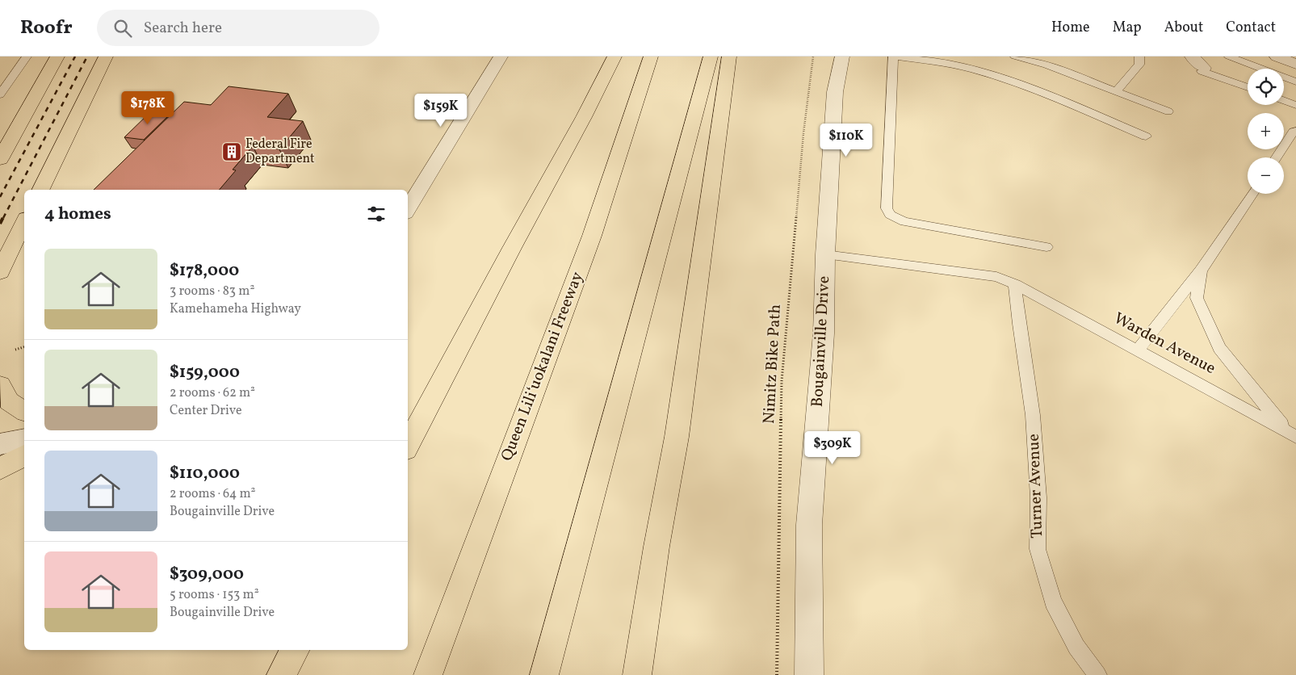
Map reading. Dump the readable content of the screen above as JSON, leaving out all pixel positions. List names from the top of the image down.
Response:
{
  "streets": {
    "main road": ["Queen Liliʻuokalani Freeway"],
    "street": ["Bougainville Drive"],
    "lane": ["Warden Avenue", "Turner Avenue"],
    "path": ["Nimitz Bike Path"]
  },
  "crossings": [
    ["Bougainville Drive", "Warden Avenue"],
    ["Warden Avenue", "Turner Avenue"]
  ],
  "places": {
    "building": ["Federal Fire Department"]
  },
  "page": {
    "header": "Roofr",
    "search": "Search here",
    "nav": [
      "Home",
      "Map",
      "About",
      "Contact"
    ],
    "map_buttons": ["+", "−"],
    "price": [
      "$178K",
      "$159K",
      "$110K",
      "$309K"
    ],
    "heading": "4 homes",
    "list": [
      {
        "name": "$178,000",
        "note": "3 rooms · 83 m² · Kamehameha Highway"
      },
      {
        "name": "$159,000",
        "note": "2 rooms · 62 m² · Center Drive"
      },
      {
        "name": "$110,000",
        "note": "2 rooms · 64 m² · Bougainville Drive"
      },
      {
        "name": "$309,000",
        "note": "5 rooms · 153 m² · Bougainville Drive"
      }
    ]
  }
}
